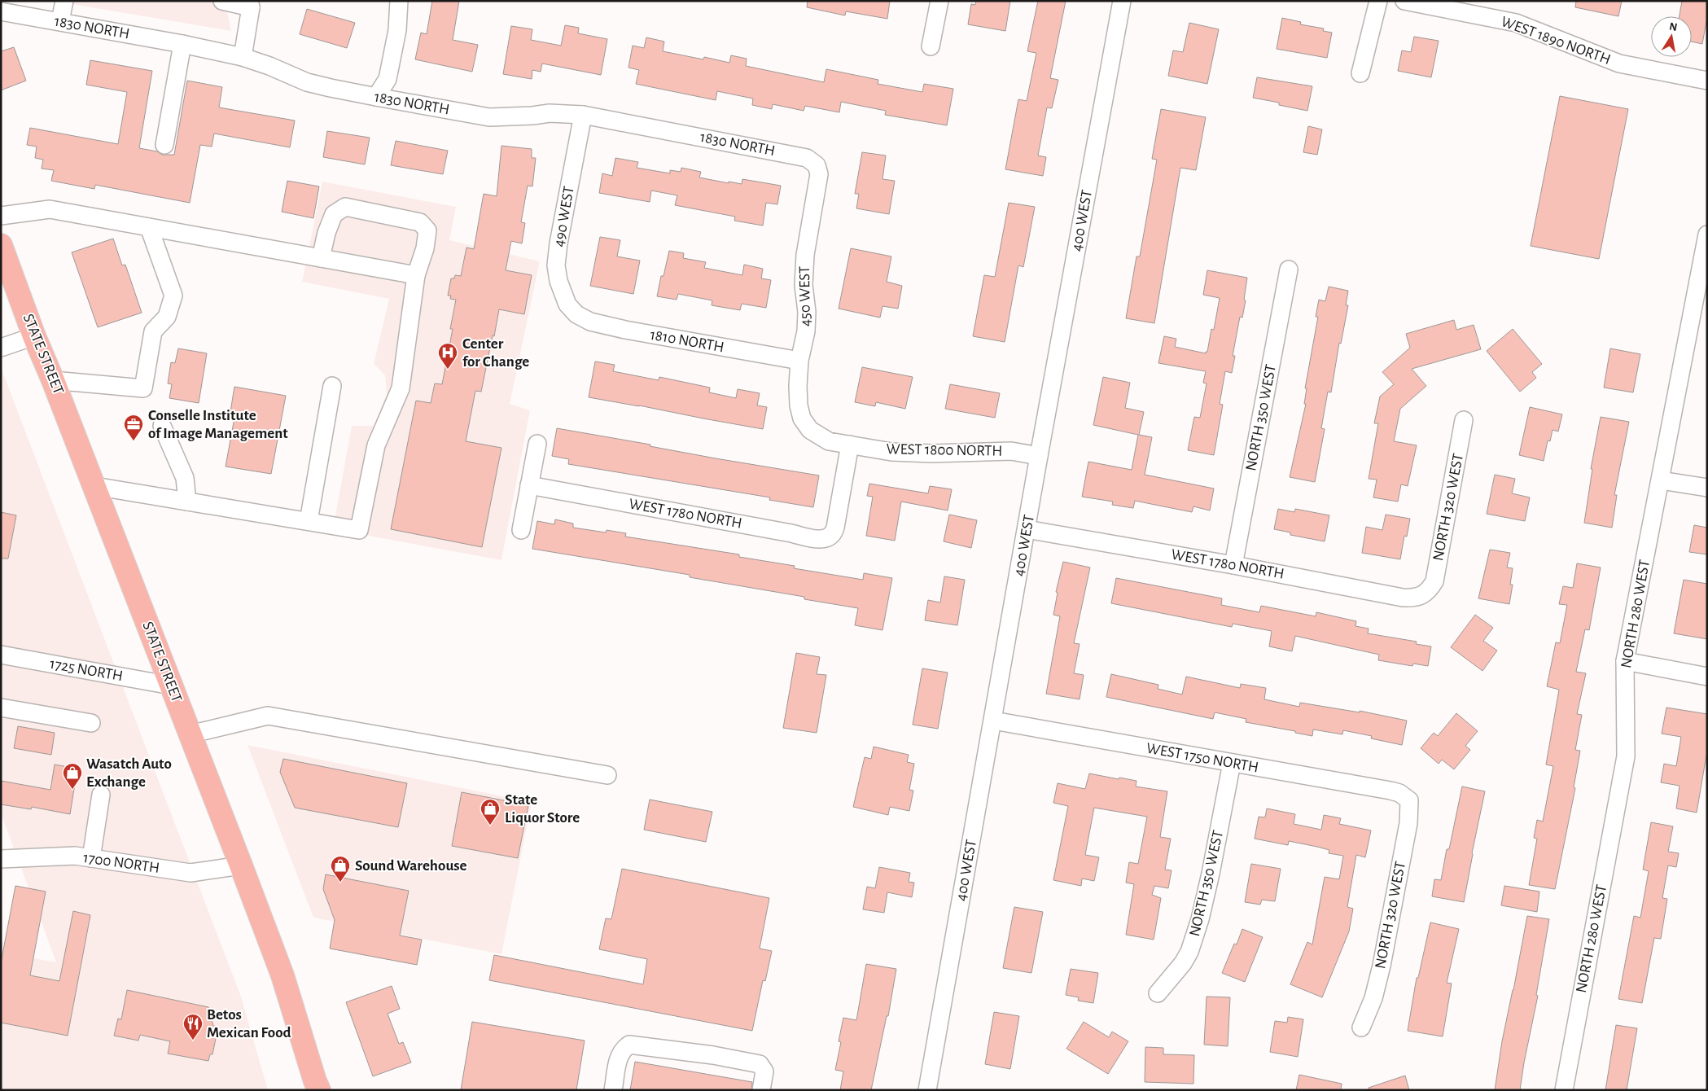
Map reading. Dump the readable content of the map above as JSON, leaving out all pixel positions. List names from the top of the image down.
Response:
{
  "streets": {
    "main road": ["STATE STREET"],
    "street": [
      "1830 NORTH",
      "WEST 1890 NORTH",
      "490 WEST",
      "400 WEST",
      "450 WEST",
      "1810 NORTH",
      "NORTH 350 WEST",
      "WEST 1800 NORTH",
      "NORTH 320 WEST",
      "WEST 1780 NORTH",
      "NORTH 280 WEST",
      "1725 NORTH",
      "WEST 1750 NORTH",
      "1700 NORTH"
    ]
  },
  "crossings": [
    ["1830 NORTH", "490 WEST"],
    ["1830 NORTH", "450 WEST"],
    ["490 WEST", "1810 NORTH"],
    ["400 WEST", "WEST 1800 NORTH"],
    ["400 WEST", "WEST 1780 NORTH"],
    ["400 WEST", "WEST 1750 NORTH"],
    ["450 WEST", "1810 NORTH"],
    ["450 WEST", "WEST 1800 NORTH"],
    ["STATE STREET", "1725 NORTH"],
    ["STATE STREET", "1700 NORTH"],
    ["NORTH 350 WEST", "WEST 1780 NORTH"],
    ["NORTH 350 WEST", "WEST 1750 NORTH"],
    ["WEST 1800 NORTH", "WEST 1780 NORTH"],
    ["NORTH 320 WEST", "WEST 1780 NORTH"],
    ["NORTH 320 WEST", "WEST 1750 NORTH"]
  ],
  "places": {
    "hospital": ["Center for Change"],
    "office": ["Conselle Institute of Image Management"],
    "shop": ["Wasatch Auto Exchange", "State Liquor Store", "Sound Warehouse"],
    "restaurant": ["Betos Mexican Food"]
  },
  "north": "top"
}
